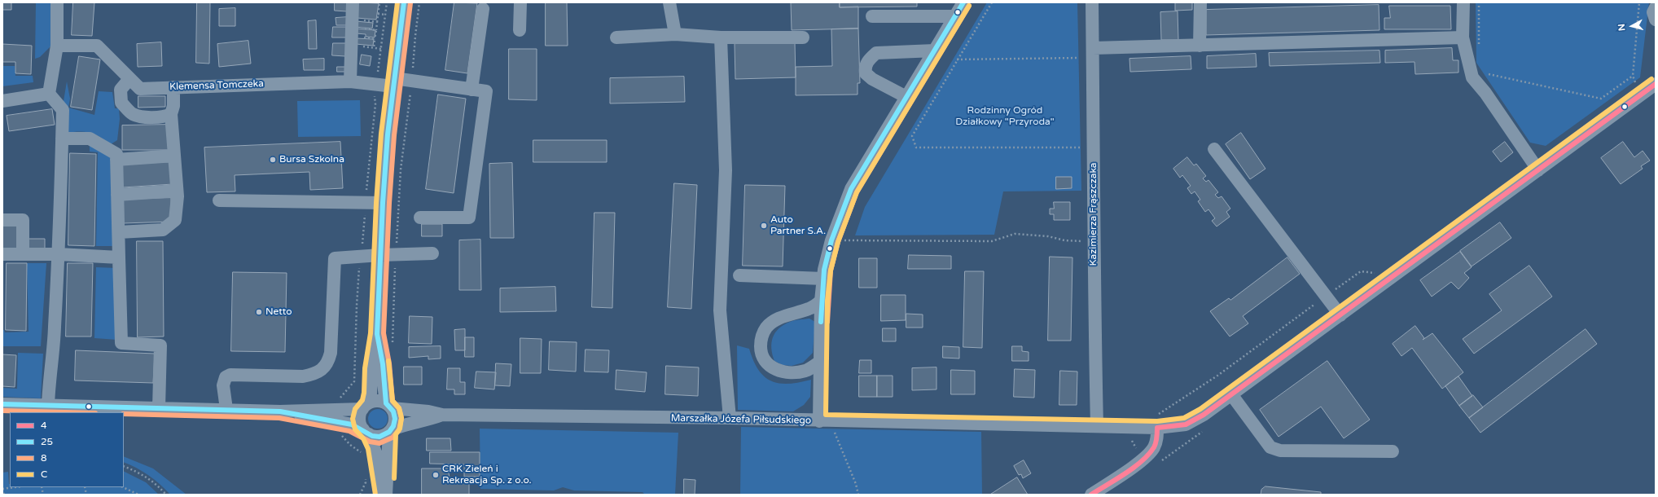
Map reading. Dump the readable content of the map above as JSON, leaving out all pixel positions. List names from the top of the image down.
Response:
{
  "streets": {
    "street": ["Klemensa Tomczeka", "Kazimierza Frąszczaka", "Marszałka Józefa Piłsudskiego"]
  },
  "crossings": [
    ["Kazimierza Frąszczaka", "Marszałka Józefa Piłsudskiego"]
  ],
  "parks": ["Rodzinny Ogród Działkowy \"Przyroda\""],
  "places": [
    "Bursa Szkolna",
    "Auto Partner S.A.",
    "Netto",
    "CRK Zieleń i Rekreacja Sp. z o.o."
  ],
  "lines": [
    "transit line 25",
    "transit line C",
    "transit line 8",
    "transit line 4"
  ],
  "legend": [
    "4",
    "25",
    "8",
    "C"
  ],
  "north": "left"
}
